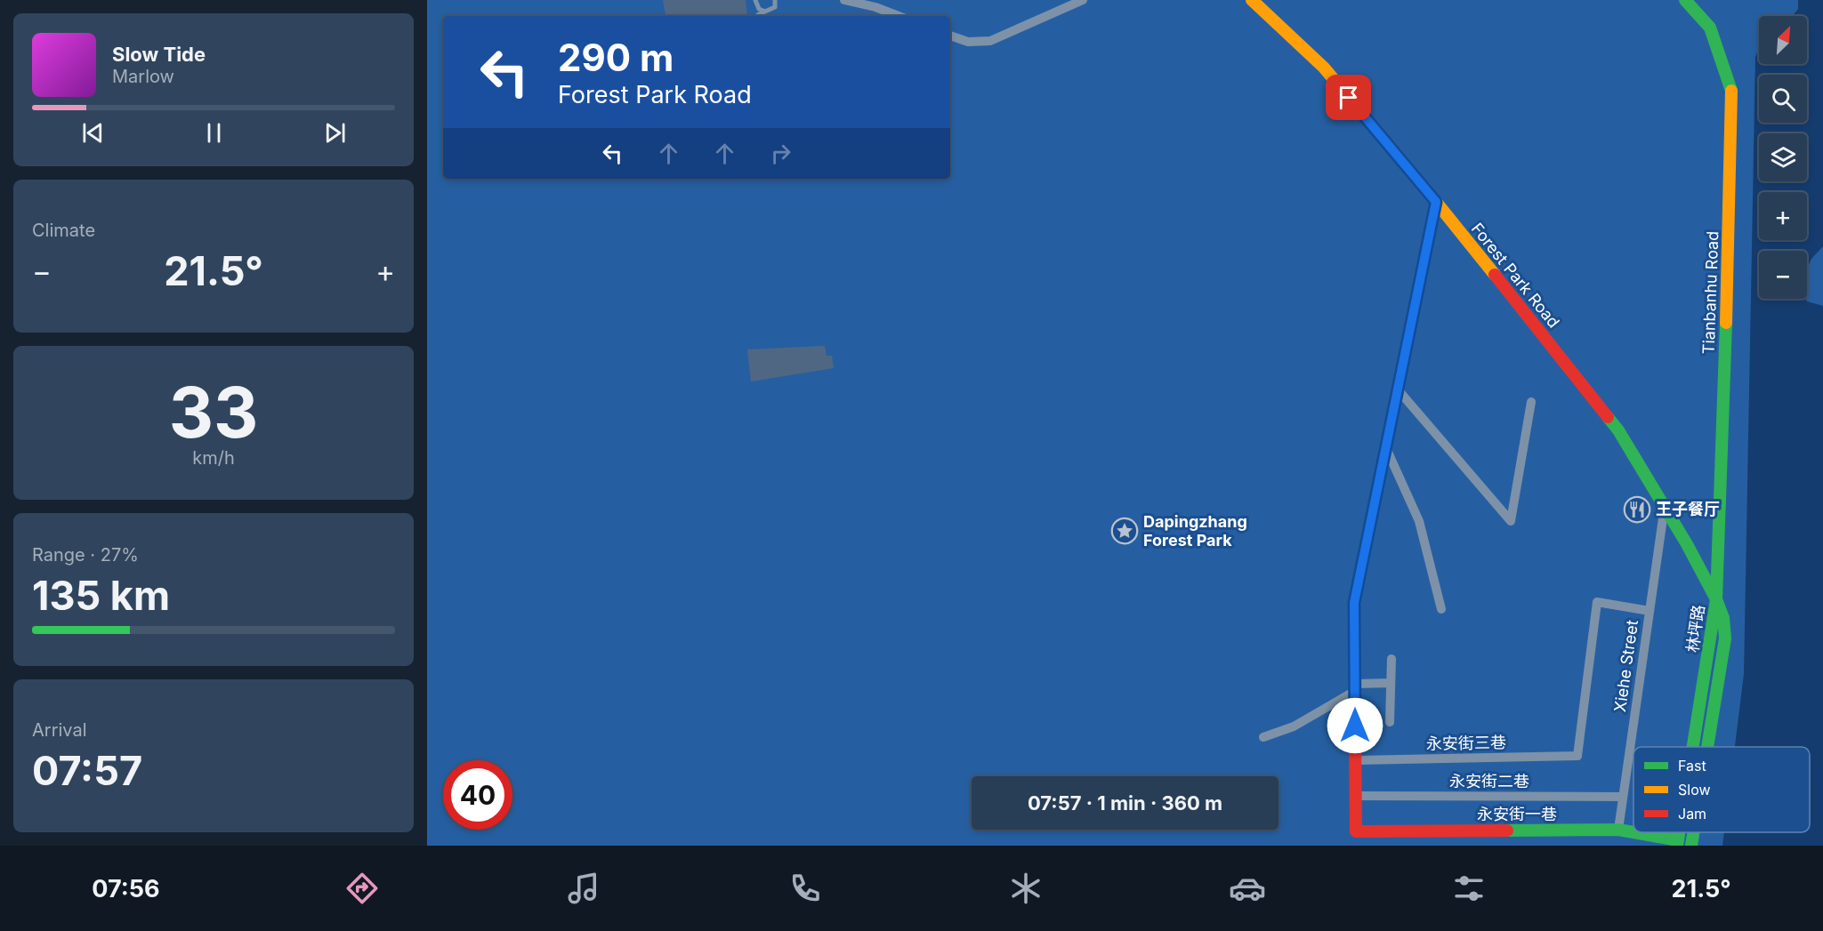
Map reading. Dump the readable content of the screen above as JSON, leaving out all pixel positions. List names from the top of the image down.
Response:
{
  "streets": {
    "street": [
      "Forest Park Road",
      "Tianbanhu Road",
      "林坪路",
      "Xiehe Street",
      "永安街三巷",
      "永安街二巷",
      "永安街一巷"
    ]
  },
  "crossings": [
    ["Forest Park Road", "Tianbanhu Road"],
    ["Forest Park Road", "林坪路"],
    ["Forest Park Road", "Xiehe Street"],
    ["Tianbanhu Road", "林坪路"],
    ["Xiehe Street", "永安街三巷"],
    ["Xiehe Street", "永安街二巷"],
    ["Xiehe Street", "永安街一巷"],
    ["永安街二巷", "永安街一巷"]
  ],
  "places": {
    "restaurant": ["王子餐厅"],
    "place": ["Dapingzhang Forest Park"]
  },
  "legend": ["Fast", "Slow", "Jam"],
  "north": "top right",
  "page": {
    "map_buttons": ["+", "−"],
    "turn": ["290 m", "Forest Park Road"],
    "song": ["Slow Tide", "Marlow"],
    "tile": [
      "Climate",
      ["33", "km/h"],
      ["Range · 27%", "135 km"],
      ["Arrival", "07:57"]
    ],
    "heat": ["−", "21.5°", "+"],
    "limit": "40",
    "trip": "07:57 · 1 min · 360 m",
    "tabs": ["07:56", "21.5°"]
  }
}
